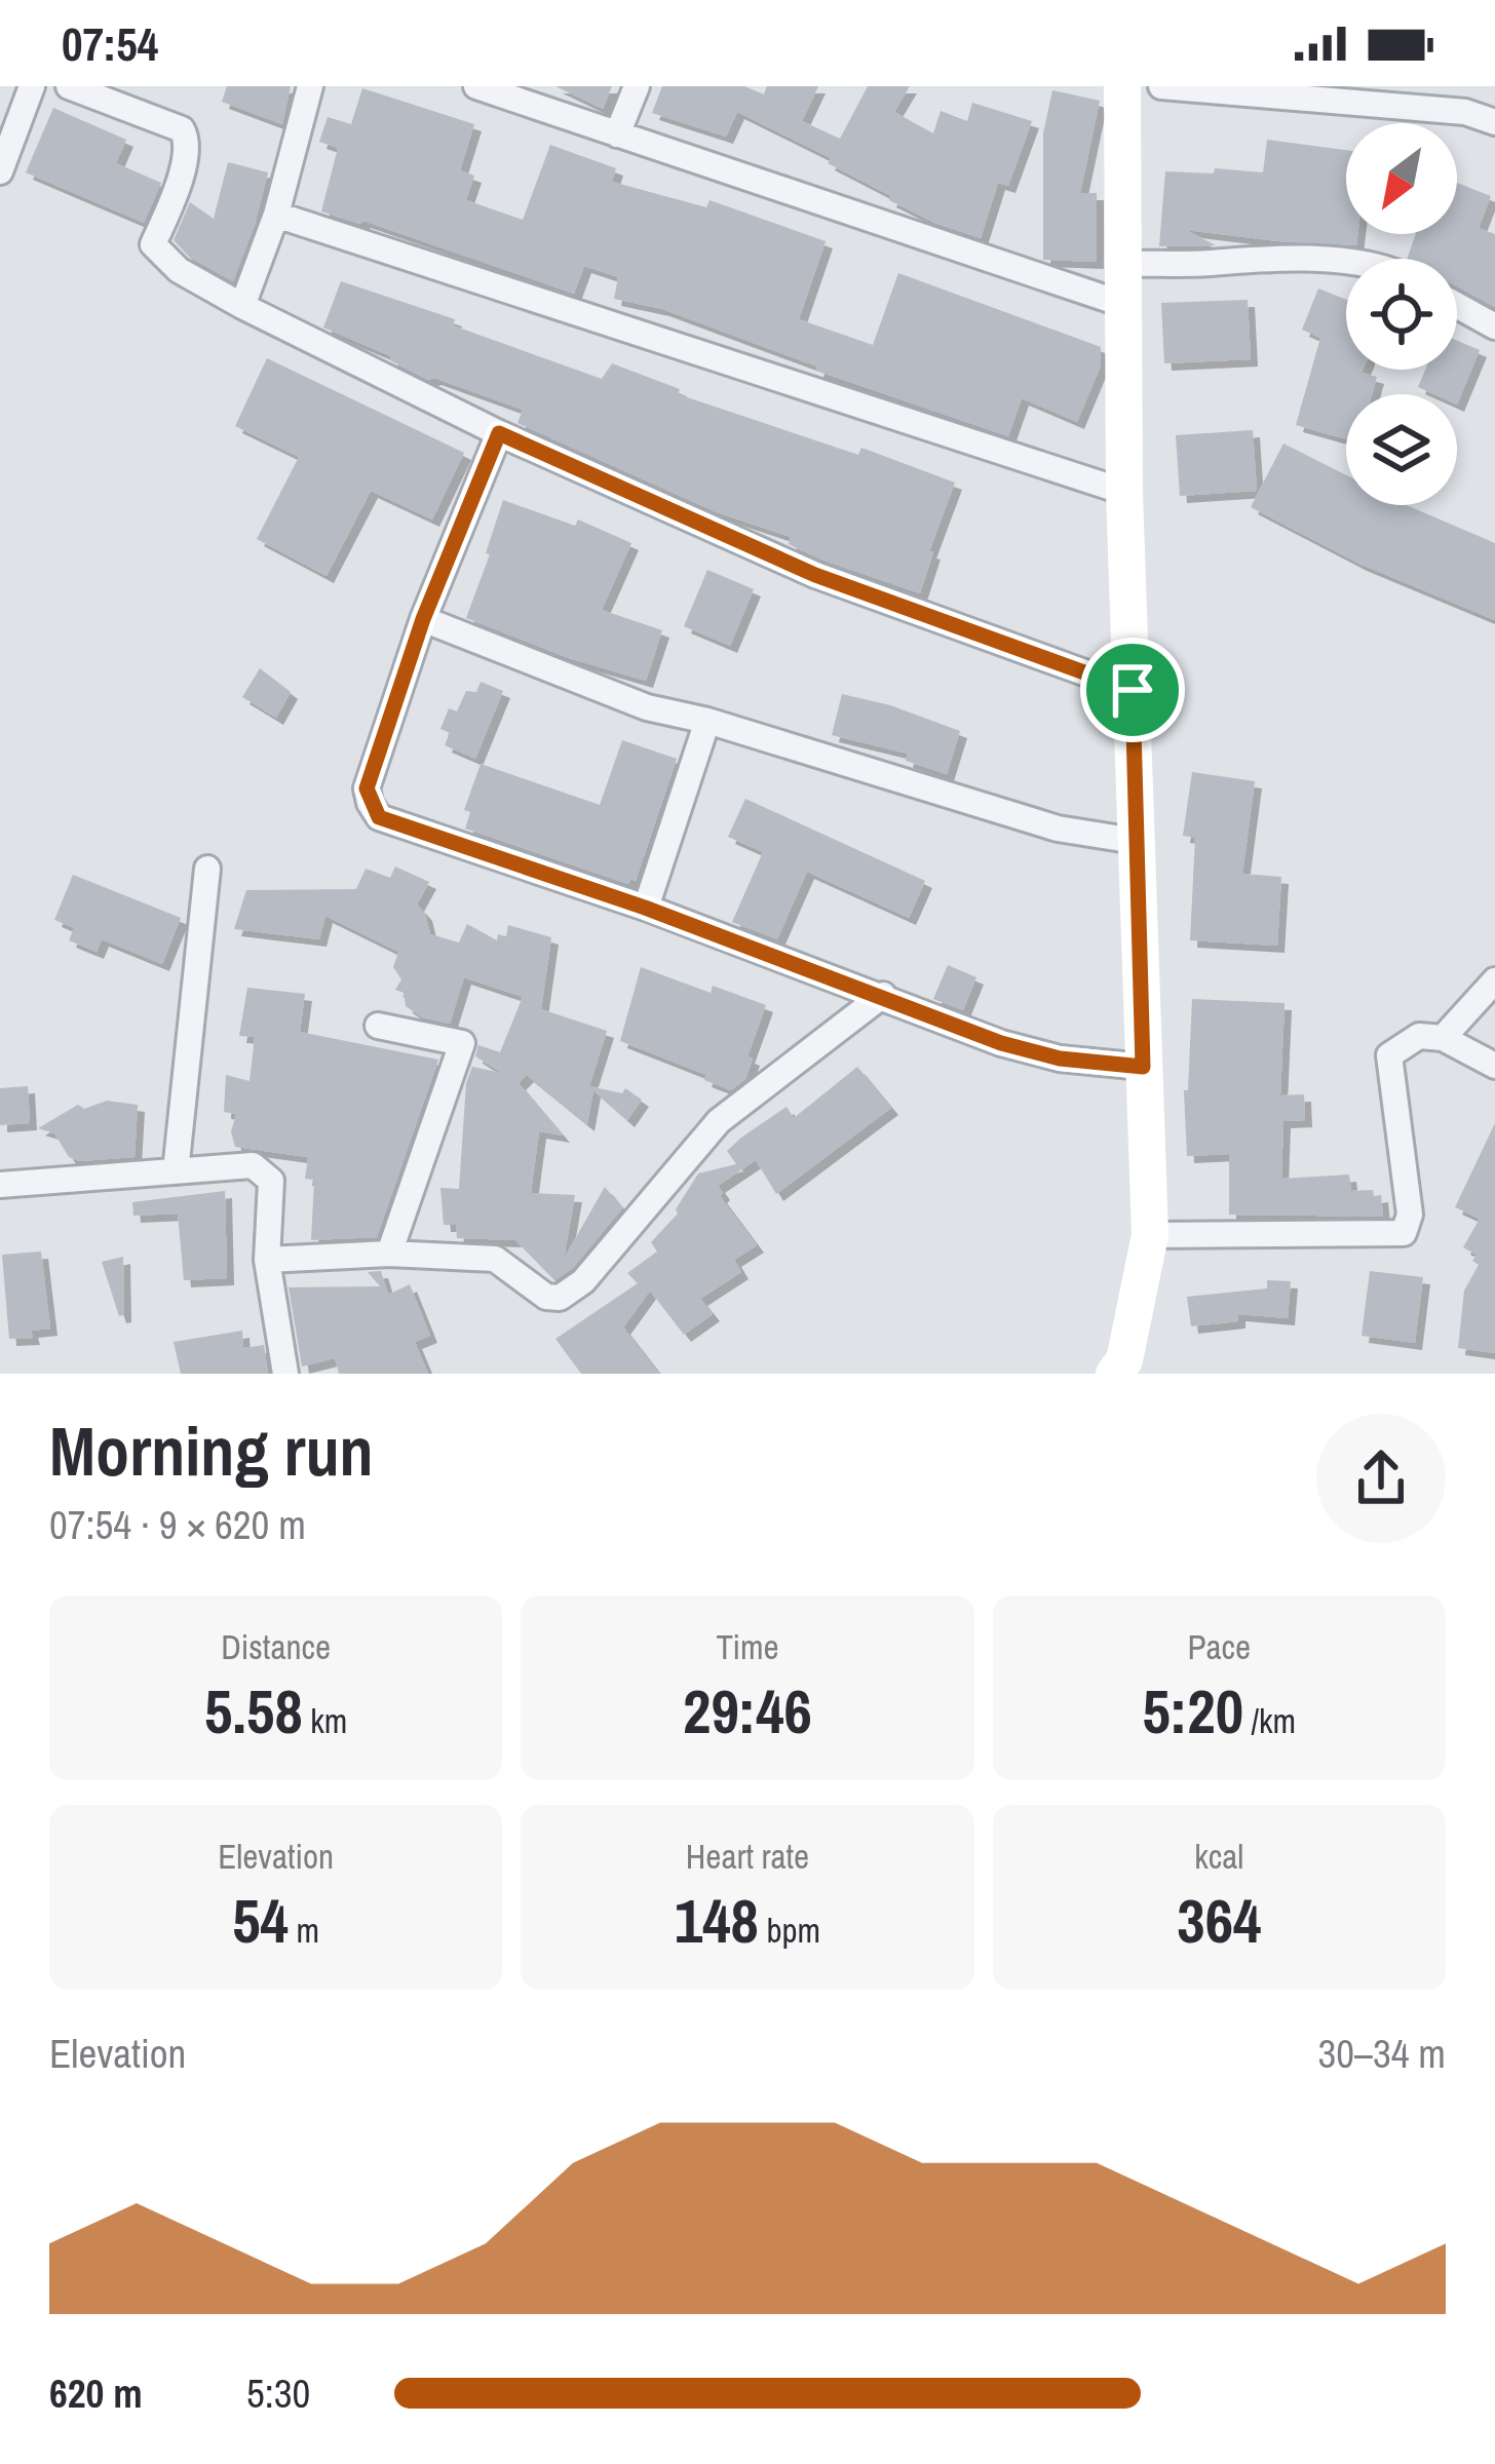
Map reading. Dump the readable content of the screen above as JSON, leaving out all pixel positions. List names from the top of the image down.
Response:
{
  "north": "bottom left",
  "page": {
    "status": "07:54",
    "heading": ["Morning run", "07:54 · 9 × 620 m"],
    "stats": [
      ["Distance", "5.58 km"],
      ["Time", "29:46"],
      ["Pace", "5:20 /km"],
      ["Elevation", "54 m"],
      ["Heart rate", "148 bpm"],
      ["kcal", "364"]
    ],
    "chart": ["Elevation", "30–34 m"],
    "list": [
      {
        "name": "620 m",
        "note": "5:30"
      }
    ]
  }
}
